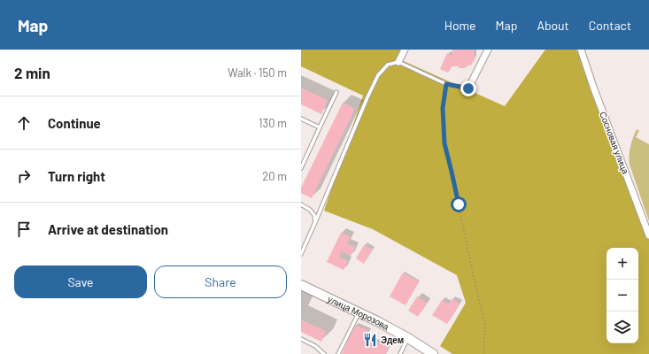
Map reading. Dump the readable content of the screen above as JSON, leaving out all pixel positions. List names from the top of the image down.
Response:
{
  "streets": {
    "street": ["Сосновая улица", "улица Морозова"]
  },
  "places": {
    "restaurant": ["Эдем"]
  },
  "page": {
    "header": "Map",
    "nav": [
      "Home",
      "Map",
      "About",
      "Contact"
    ],
    "heading": ["2 min", "Walk · 150 m"],
    "list": [
      ["Continue", "130 m"],
      ["Turn right", "20 m"],
      "Arrive at destination"
    ],
    "map_buttons": ["+", "−"],
    "buttons": ["Save", "Share"]
  }
}
